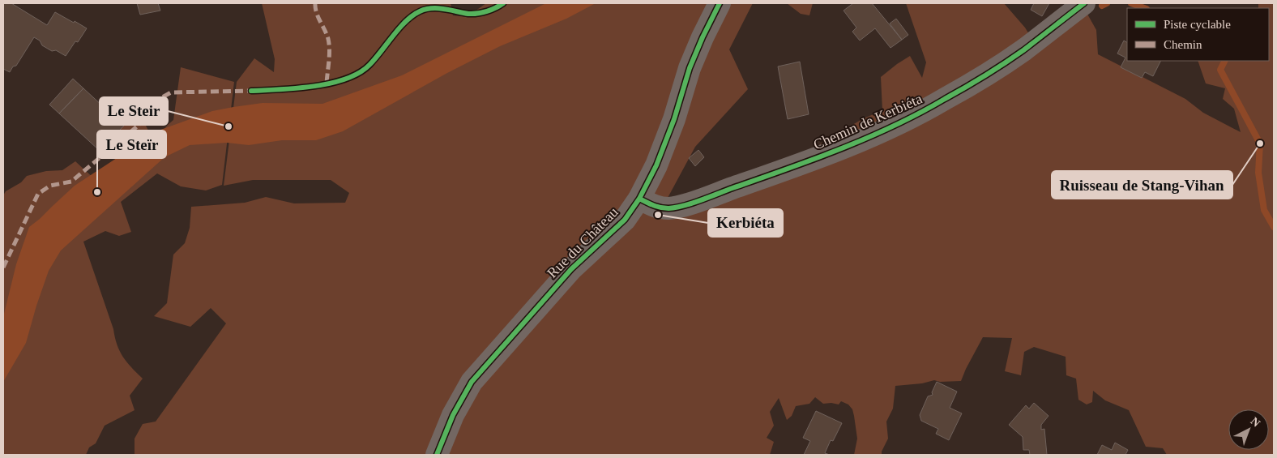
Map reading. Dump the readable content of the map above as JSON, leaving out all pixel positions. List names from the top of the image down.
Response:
{
  "streets": {
    "street": ["Chemin de Kerbiéta", "Rue du Château"]
  },
  "crossings": [
    ["Chemin de Kerbiéta", "Rue du Château"]
  ],
  "places": [
    "Le Steir",
    "Ruisseau de Stang-Vihan",
    "Le Steïr",
    "Kerbiéta"
  ],
  "legend": ["Piste cyclable", "Chemin"],
  "north": "top right"
}
